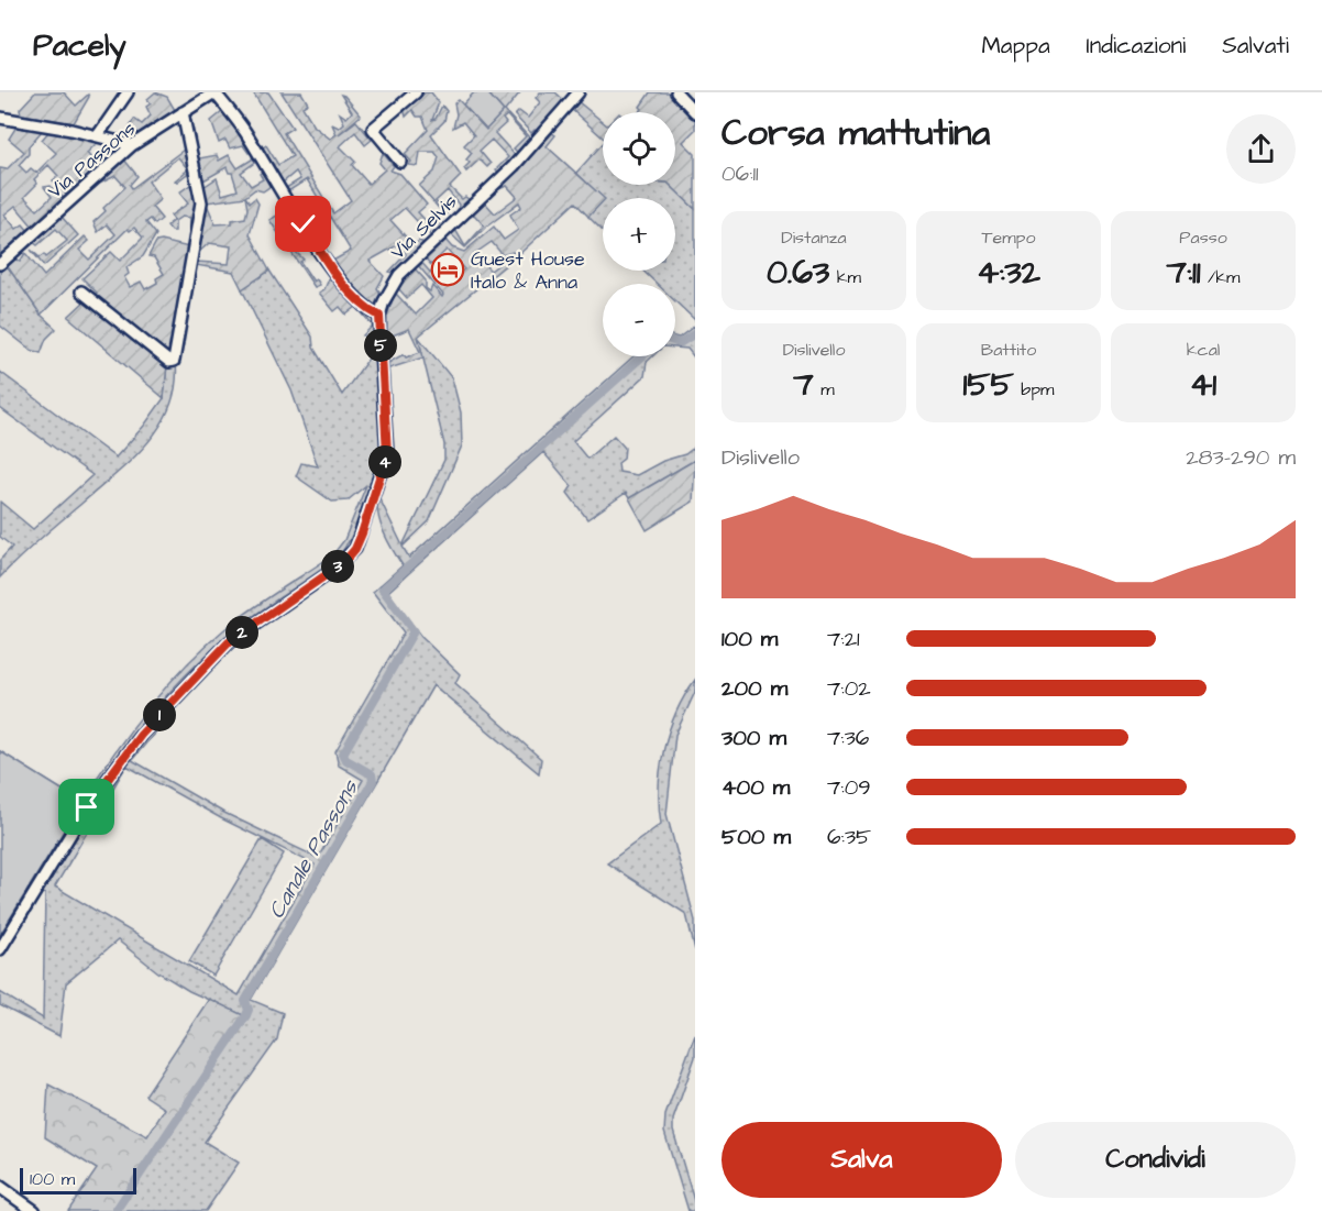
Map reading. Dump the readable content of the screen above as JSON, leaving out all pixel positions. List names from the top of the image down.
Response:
{
  "streets": {
    "street": ["Via Passons", "Via Selvis"]
  },
  "water": ["Canale Passons"],
  "places": {
    "hotel": ["Guest House Italo & Anna"]
  },
  "scale_bar": "100 m",
  "page": {
    "header": "Pacely",
    "nav": ["Mappa", "Indicazioni", "Salvati"],
    "heading": ["Corsa mattutina", "06:11"],
    "map_buttons": ["+", "−"],
    "stats": [
      ["Distanza", "0.63 km"],
      ["Tempo", "4:32"],
      ["Passo", "7:11 /km"],
      ["Dislivello", "7 m"],
      ["Battito", "155 bpm"],
      ["kcal", "41"]
    ],
    "pins": [
      "5",
      "4",
      "3",
      "2",
      "1"
    ],
    "chart": ["Dislivello", "283–290 m"],
    "list": [
      {
        "name": "100 m",
        "note": "7:21"
      },
      {
        "name": "200 m",
        "note": "7:02"
      },
      {
        "name": "300 m",
        "note": "7:36"
      },
      {
        "name": "400 m",
        "note": "7:09"
      },
      {
        "name": "500 m",
        "note": "6:35"
      }
    ],
    "buttons": ["Salva", "Condividi"],
    "scale": "100 m"
  }
}
